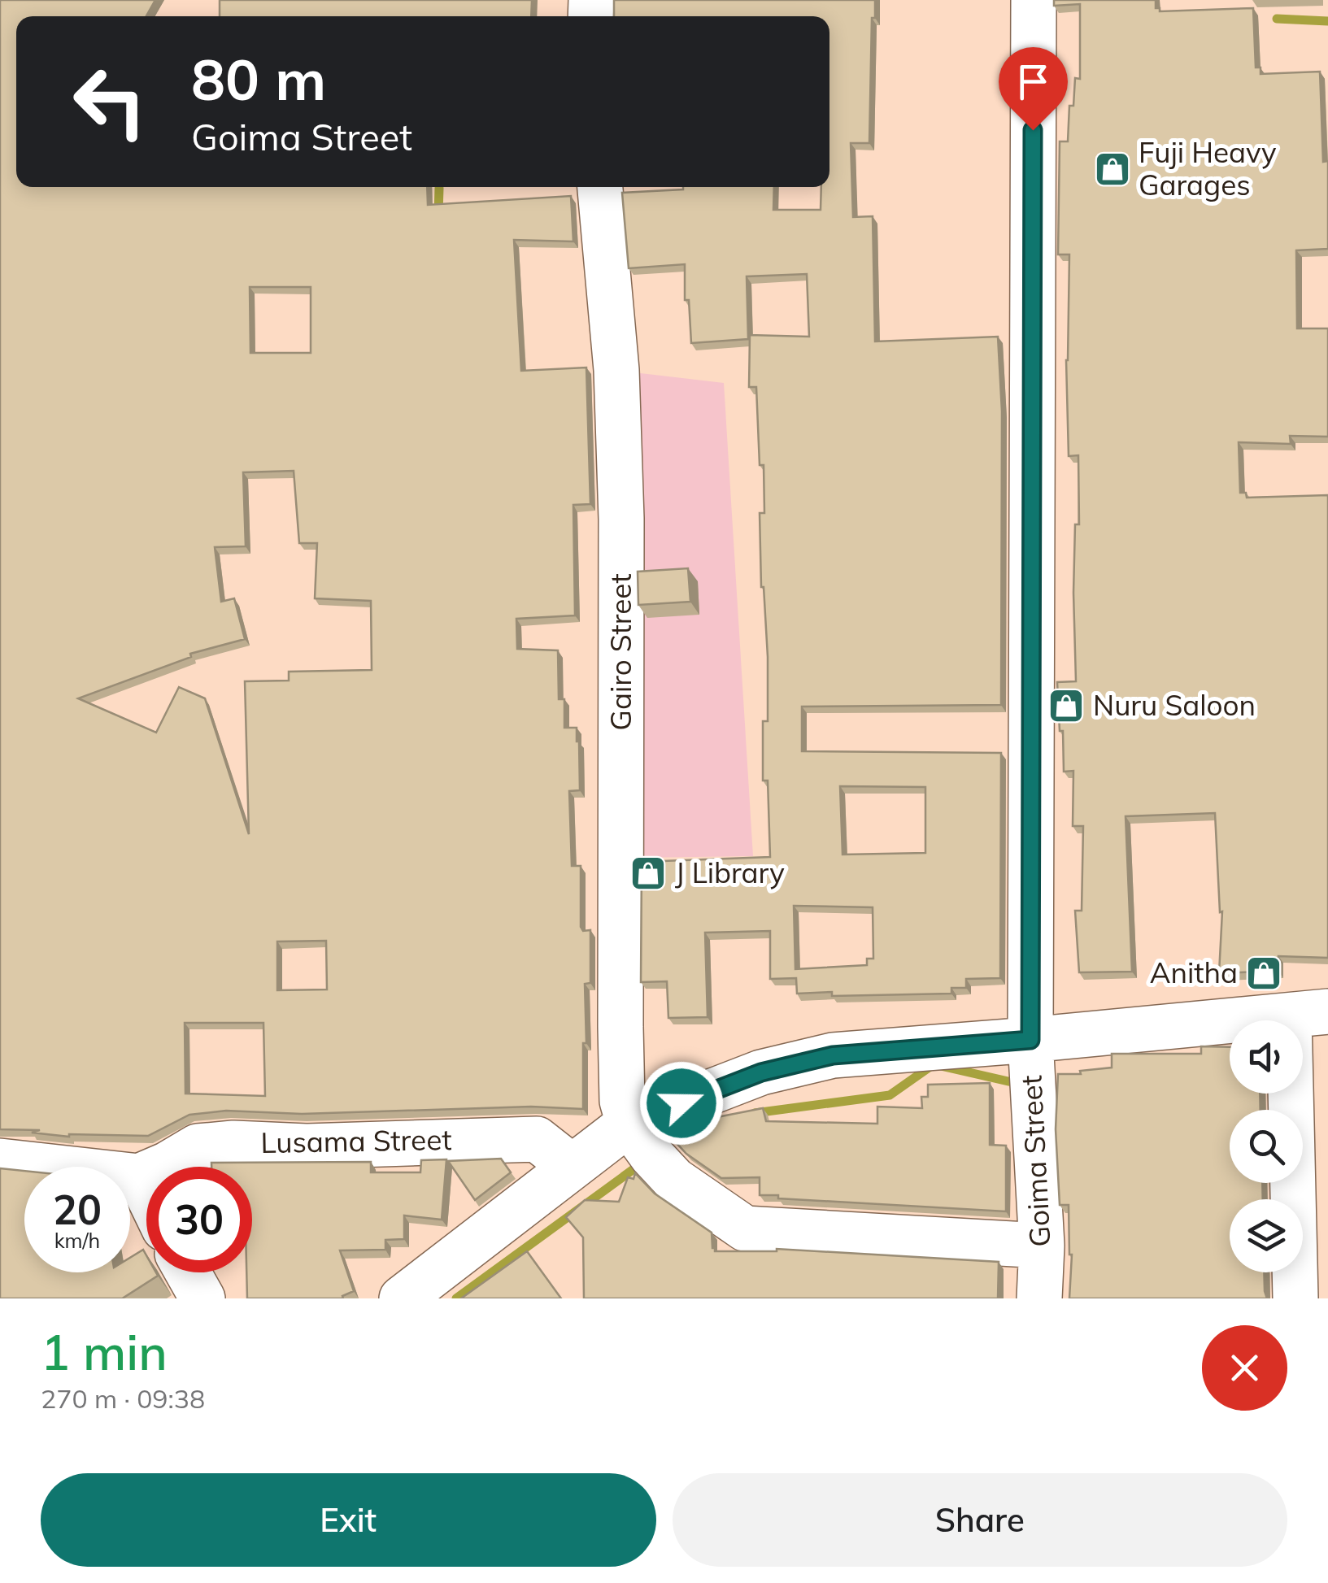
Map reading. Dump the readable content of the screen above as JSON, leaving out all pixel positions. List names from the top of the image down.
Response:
{
  "streets": {
    "street": ["Gairo Street", "Lusama Street", "Goima Street"]
  },
  "places": {
    "shop": [
      "Fuji Heavy Garages",
      "Nuru Saloon",
      "J Library",
      "Anitha"
    ]
  },
  "page": {
    "turn": ["80 m", "Goima Street"],
    "speed": "20 km/h",
    "limit": "30",
    "heading": ["1 min", "270 m · 09:38"],
    "buttons": ["Exit", "Share"]
  }
}
